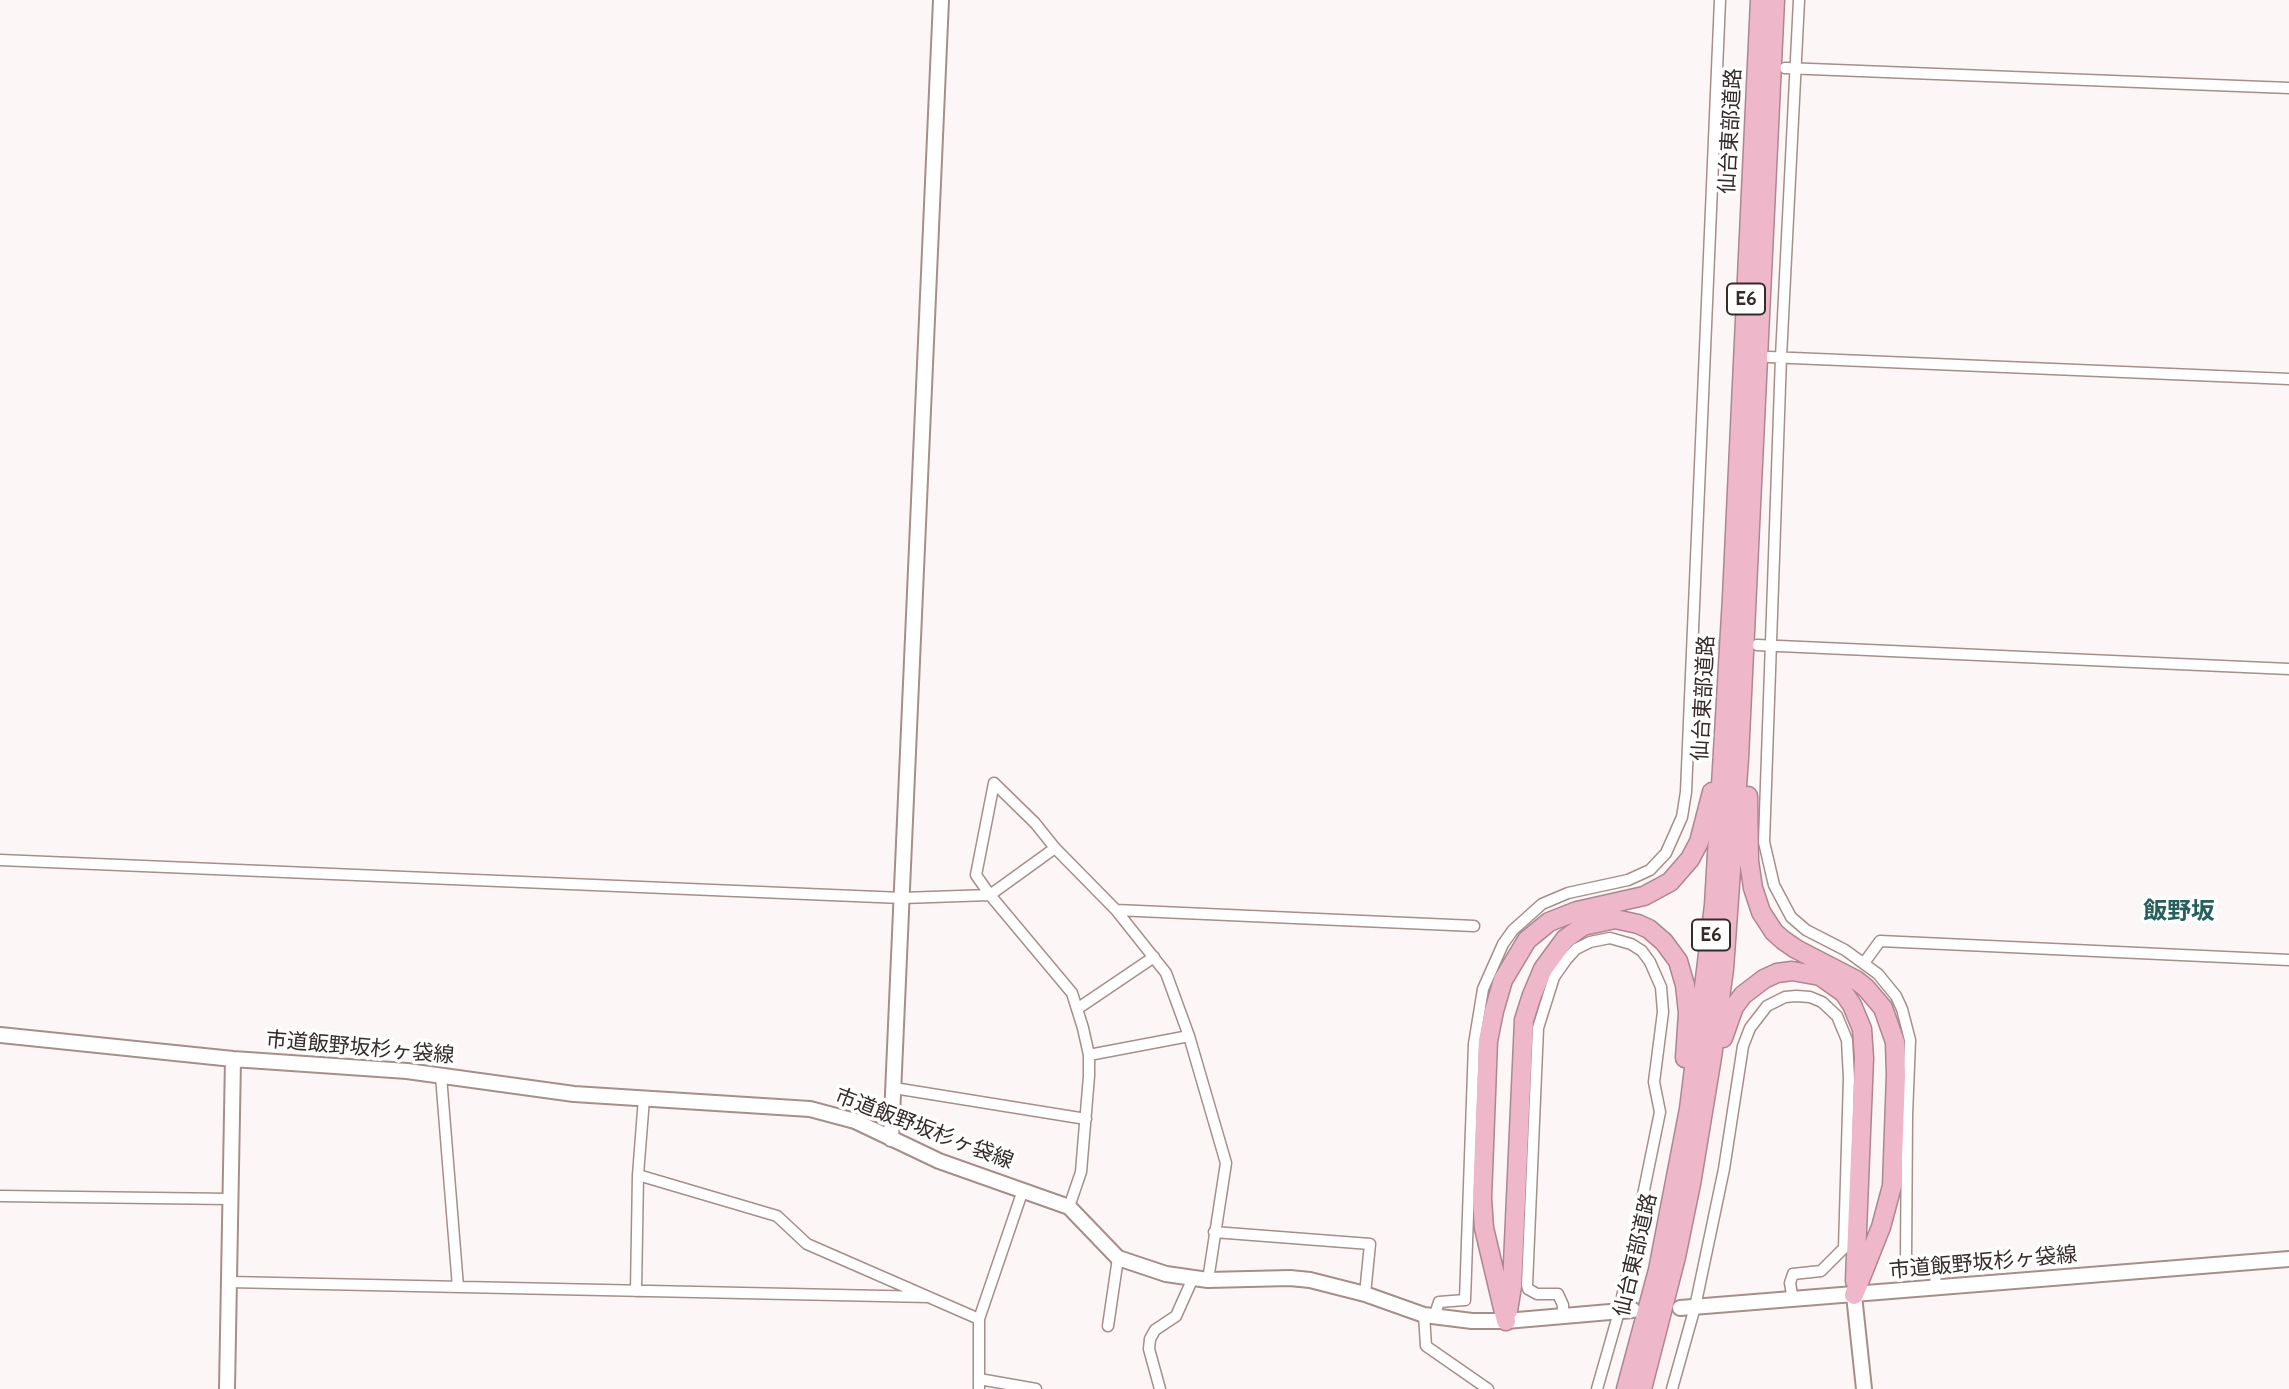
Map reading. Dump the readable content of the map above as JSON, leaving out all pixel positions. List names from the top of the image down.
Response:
{
  "streets": {
    "highway": ["仙台東部道路", "E6"],
    "street": ["市道飯野坂杉ヶ袋線"]
  },
  "districts": ["飯野坂"]
}
